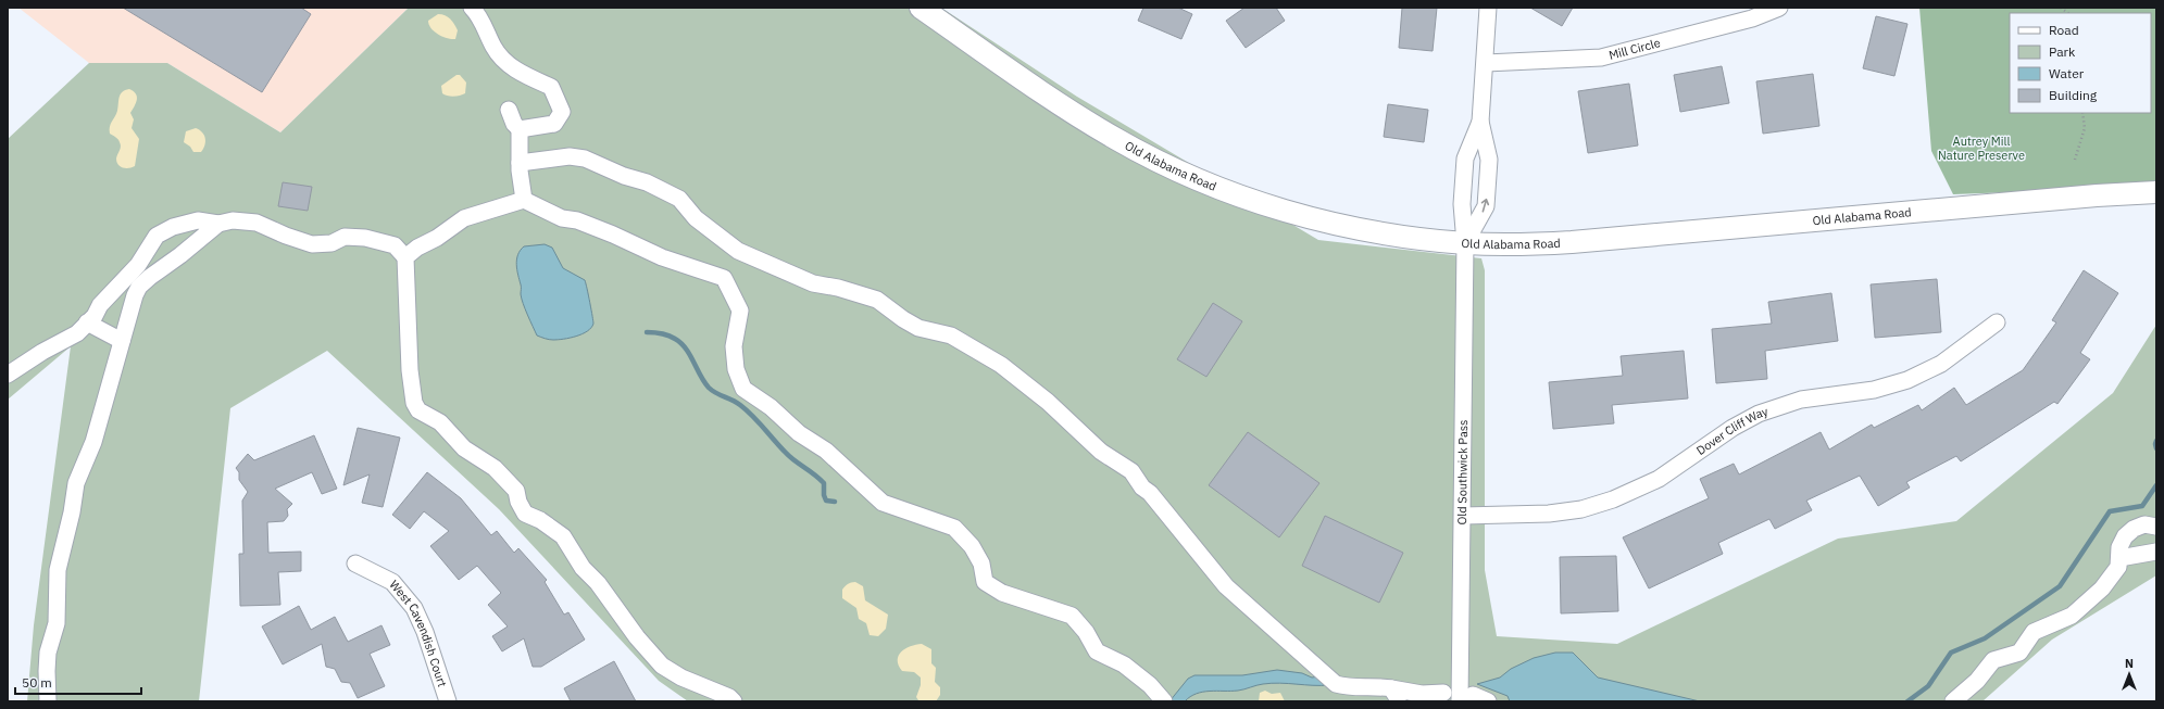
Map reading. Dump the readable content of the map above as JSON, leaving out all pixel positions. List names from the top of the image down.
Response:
{
  "streets": {
    "main road": ["Old Alabama Road"],
    "street": [
      "Mill Circle",
      "Dover Cliff Way",
      "Old Southwick Pass",
      "West Cavendish Court"
    ]
  },
  "crossings": [
    ["Old Alabama Road", "Old Southwick Pass"],
    ["Dover Cliff Way", "Old Southwick Pass"]
  ],
  "parks": ["Autrey Mill Nature Preserve"],
  "legend": [
    "Road",
    "Park",
    "Water",
    "Building"
  ],
  "scale_bar": "50 m",
  "north": "top"
}
